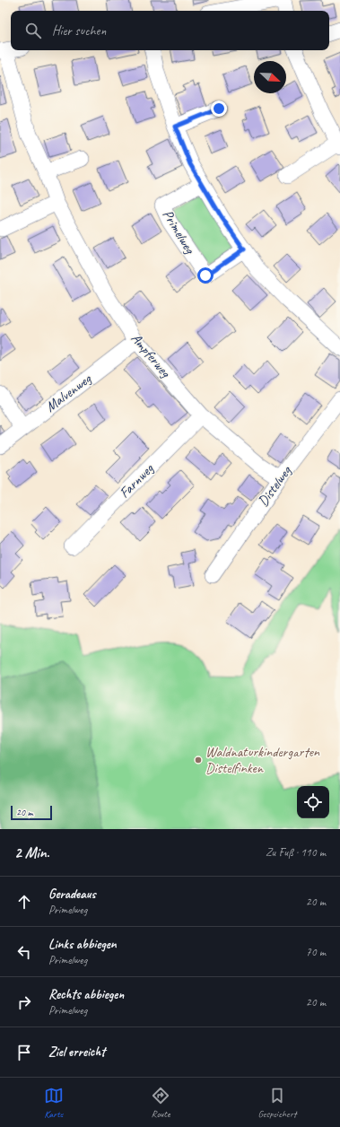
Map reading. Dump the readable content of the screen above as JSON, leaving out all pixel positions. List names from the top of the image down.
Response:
{
  "streets": {
    "street": [
      "Primelweg",
      "Ampferweg",
      "Malvenweg",
      "Farnweg",
      "Distelweg"
    ]
  },
  "crossings": [
    ["Ampferweg", "Malvenweg"],
    ["Ampferweg", "Farnweg"],
    ["Ampferweg", "Distelweg"]
  ],
  "places": ["Waldnaturkindergarten Distelfinken"],
  "scale_bar": "20 m",
  "north": "bottom right",
  "page": {
    "search": "Hier suchen",
    "scale": "20 m",
    "heading": ["2 Min.", "Zu Fuß · 110 m"],
    "list": [
      ["Geradeaus", "Primelweg", "20 m"],
      ["Links abbiegen", "Primelweg", "70 m"],
      ["Rechts abbiegen", "Primelweg", "20 m"],
      "Ziel erreicht"
    ],
    "nav": ["Karte", "Route", "Gespeichert"]
  }
}
